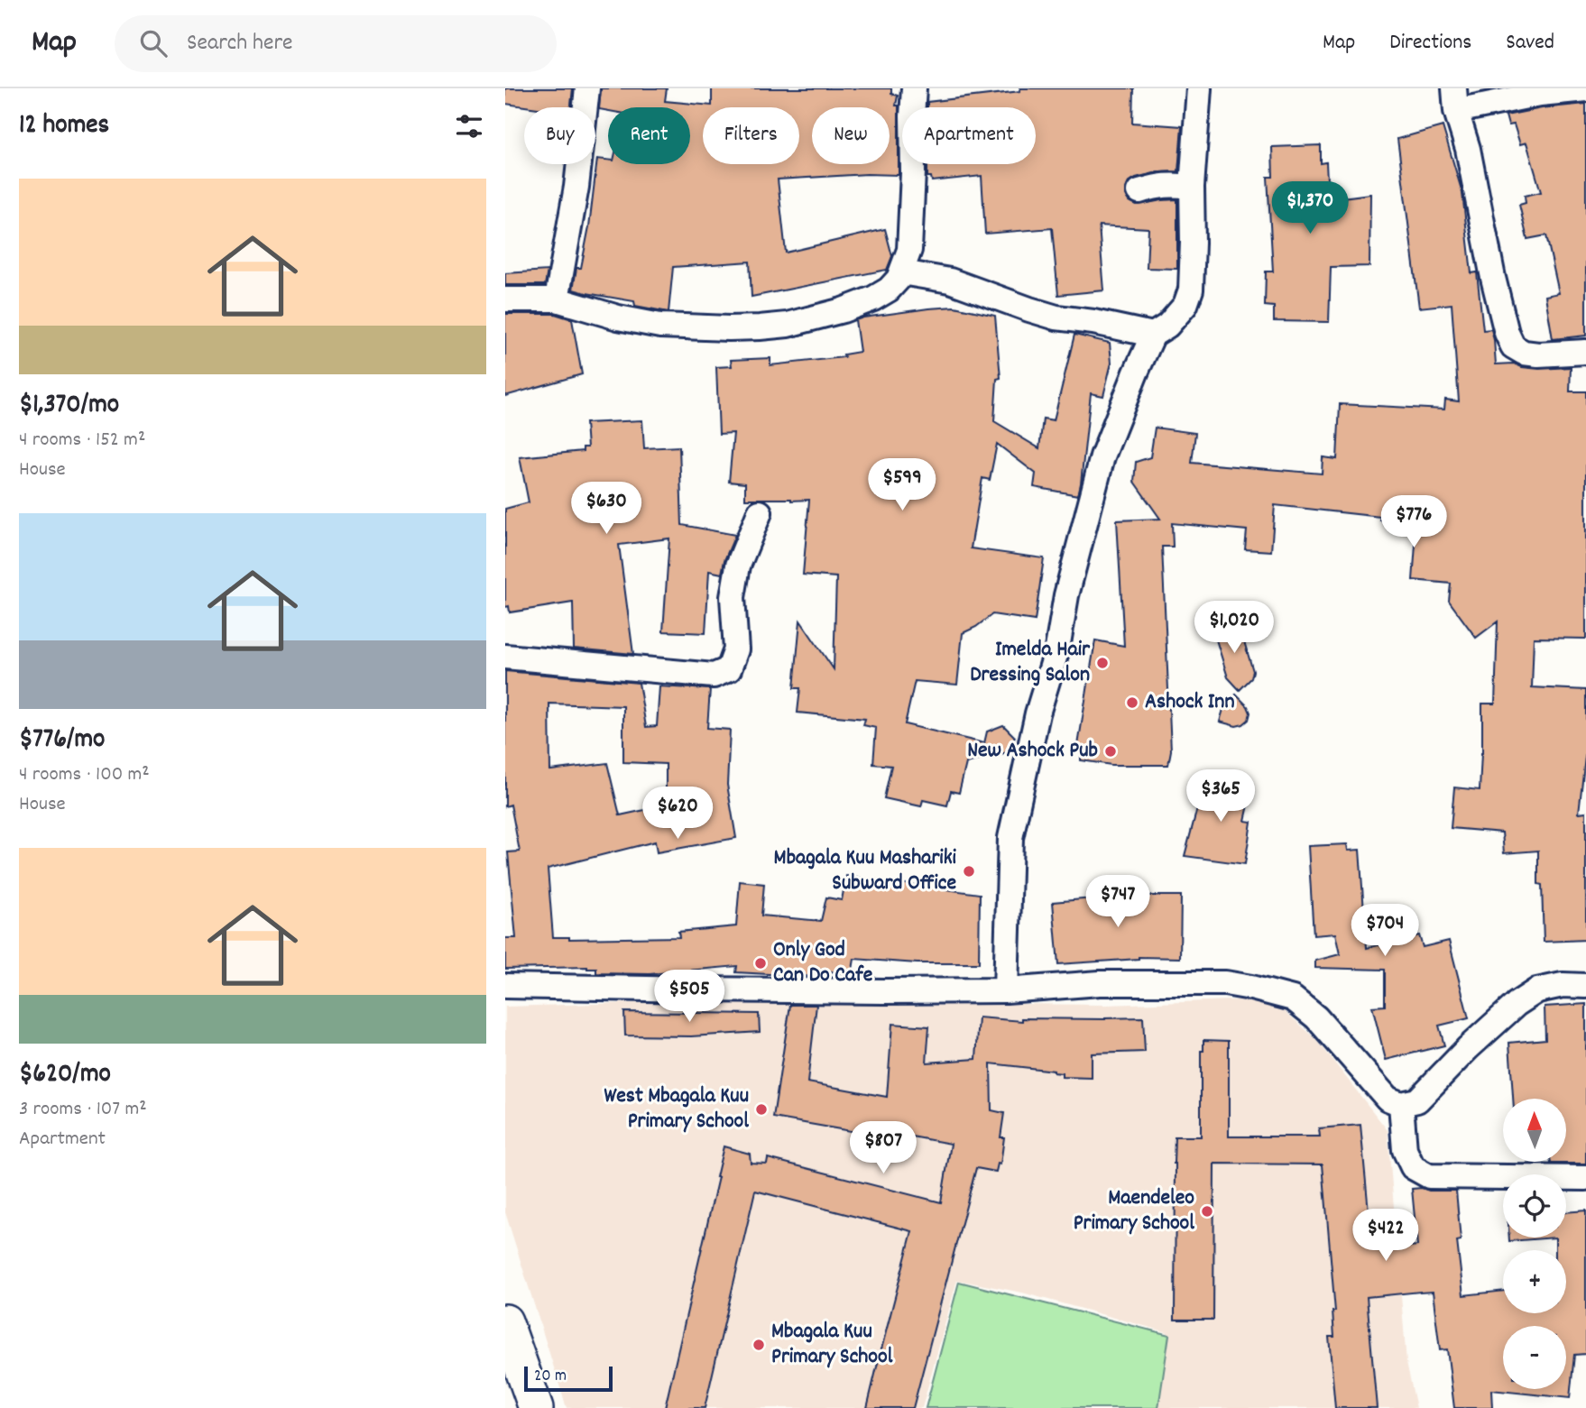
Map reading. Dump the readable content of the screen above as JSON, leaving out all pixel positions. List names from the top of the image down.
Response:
{
  "places": [
    "Imelda Hair Dressing Salon",
    "Ashock Inn",
    "New Ashock Pub",
    "Mbagala Kuu Mashariki Subward Office",
    "Only God Can Do Cafe",
    "West Mbagala Kuu Primary School",
    "Maendeleo Primary School",
    "Mbagala Kuu Primary School"
  ],
  "scale_bar": "20 m",
  "north": "top",
  "page": {
    "header": "Map",
    "search": "Search here",
    "nav": ["Map", "Directions", "Saved"],
    "heading": "12 homes",
    "chip": [
      "Buy",
      "Rent",
      "Filters",
      "New",
      "Apartment"
    ],
    "list": [
      {
        "name": "$1,370/mo",
        "note": "4 rooms · 152 m² · House"
      },
      {
        "name": "$776/mo",
        "note": "4 rooms · 100 m² · House"
      },
      {
        "name": "$620/mo",
        "note": "3 rooms · 107 m² · Apartment"
      }
    ],
    "price": [
      "$1,370",
      "$599",
      "$630",
      "$776",
      "$1,020",
      "$365",
      "$620",
      "$747",
      "$704",
      "$505",
      "$807",
      "$422"
    ],
    "map_buttons": ["+", "−"],
    "scale": "20 m"
  }
}
